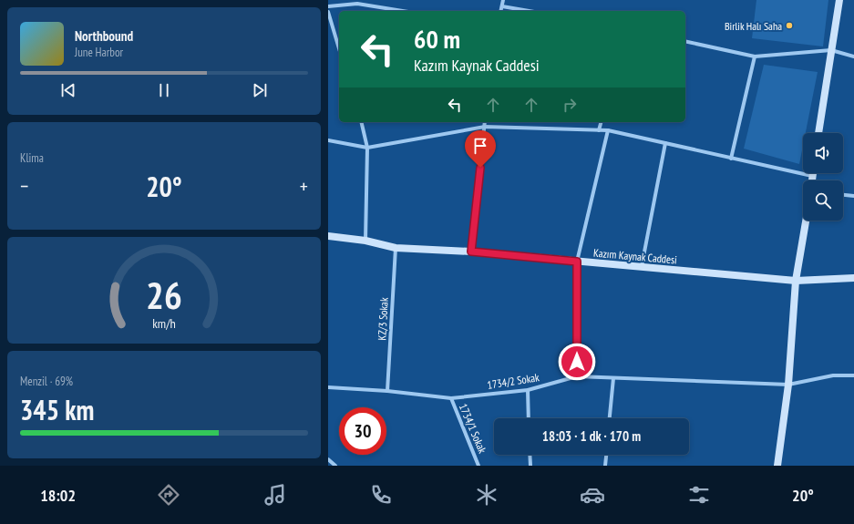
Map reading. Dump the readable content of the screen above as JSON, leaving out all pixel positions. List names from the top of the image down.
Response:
{
  "streets": {
    "main road": ["Kazım Kaynak Caddesi"],
    "street": ["KZ/3 Sokak", "1734/2 Sokak", "1734/1 Sokak"]
  },
  "crossings": [
    ["Kazım Kaynak Caddesi", "KZ/3 Sokak"],
    ["KZ/3 Sokak", "1734/2 Sokak"],
    ["1734/2 Sokak", "1734/1 Sokak"]
  ],
  "places": ["Birlik Halı Saha"],
  "page": {
    "turn": ["60 m", "Kazım Kaynak Caddesi"],
    "song": ["Northbound", "June Harbor"],
    "tile": [
      "Klima",
      ["Menzil · 69%", "345 km"]
    ],
    "heat": ["−", "20°", "+"],
    "limit": "30",
    "trip": "18:03 · 1 dk · 170 m",
    "tabs": ["18:02", "20°"],
    "gauge": ["26", "km/h"]
  }
}
